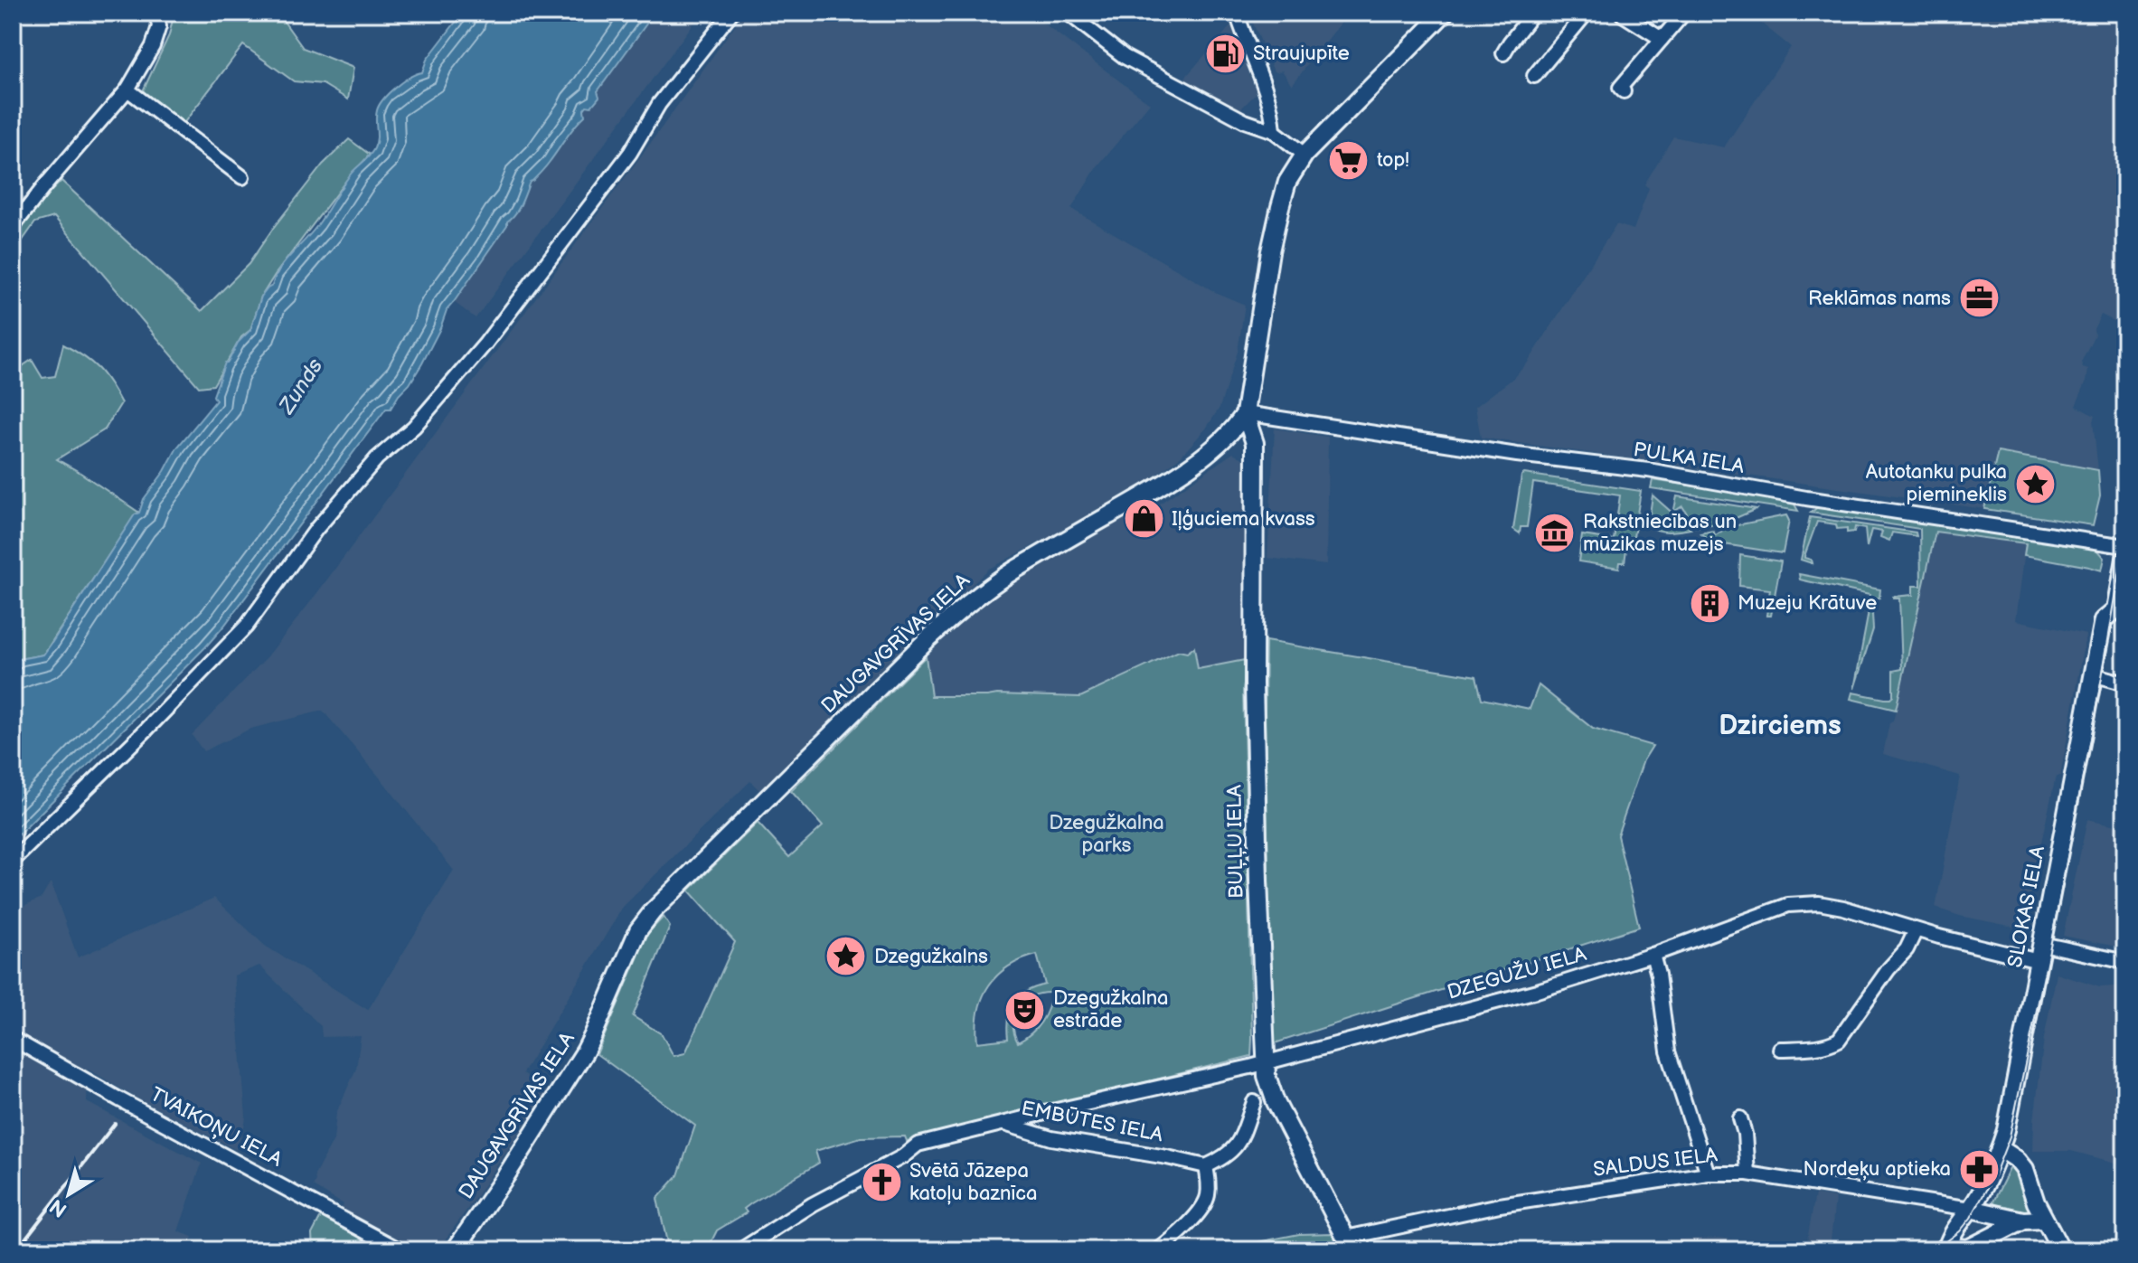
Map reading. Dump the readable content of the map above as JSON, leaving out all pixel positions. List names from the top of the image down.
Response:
{
  "streets": {
    "street": [
      "PULKA IELA",
      "DAUGAVGRĪVAS IELA",
      "BUĻĻU IELA",
      "SLOKAS IELA",
      "DZEGUŽU IELA",
      "EMBŪTES IELA",
      "TVAIKOŅU IELA",
      "SALDUS IELA"
    ]
  },
  "crossings": [
    ["PULKA IELA", "DAUGAVGRĪVAS IELA"],
    ["PULKA IELA", "BUĻĻU IELA"],
    ["DAUGAVGRĪVAS IELA", "BUĻĻU IELA"],
    ["BUĻĻU IELA", "DZEGUŽU IELA"],
    ["BUĻĻU IELA", "SALDUS IELA"],
    ["SLOKAS IELA", "DZEGUŽU IELA"],
    ["SLOKAS IELA", "SALDUS IELA"],
    ["DZEGUŽU IELA", "EMBŪTES IELA"]
  ],
  "districts": ["Dzirciems"],
  "water": ["Zunds"],
  "parks": ["Dzegužkalna parks"],
  "places": {
    "fuel station": ["Straujupīte"],
    "supermarket": ["top!"],
    "office": ["Reklāmas nams"],
    "place": ["Autotanku pulka piemineklis", "Dzegužkalns"],
    "shop": ["Iļģuciema kvass"],
    "museum": ["Rakstniecības un mūzikas muzejs"],
    "building": ["Muzeju Krātuve"],
    "theatre": ["Dzegužkalna estrāde"],
    "pharmacy": ["Nordeķu aptieka"],
    "church": ["Svētā Jāzepa katoļu baznīca"]
  },
  "north": "bottom left"
}
